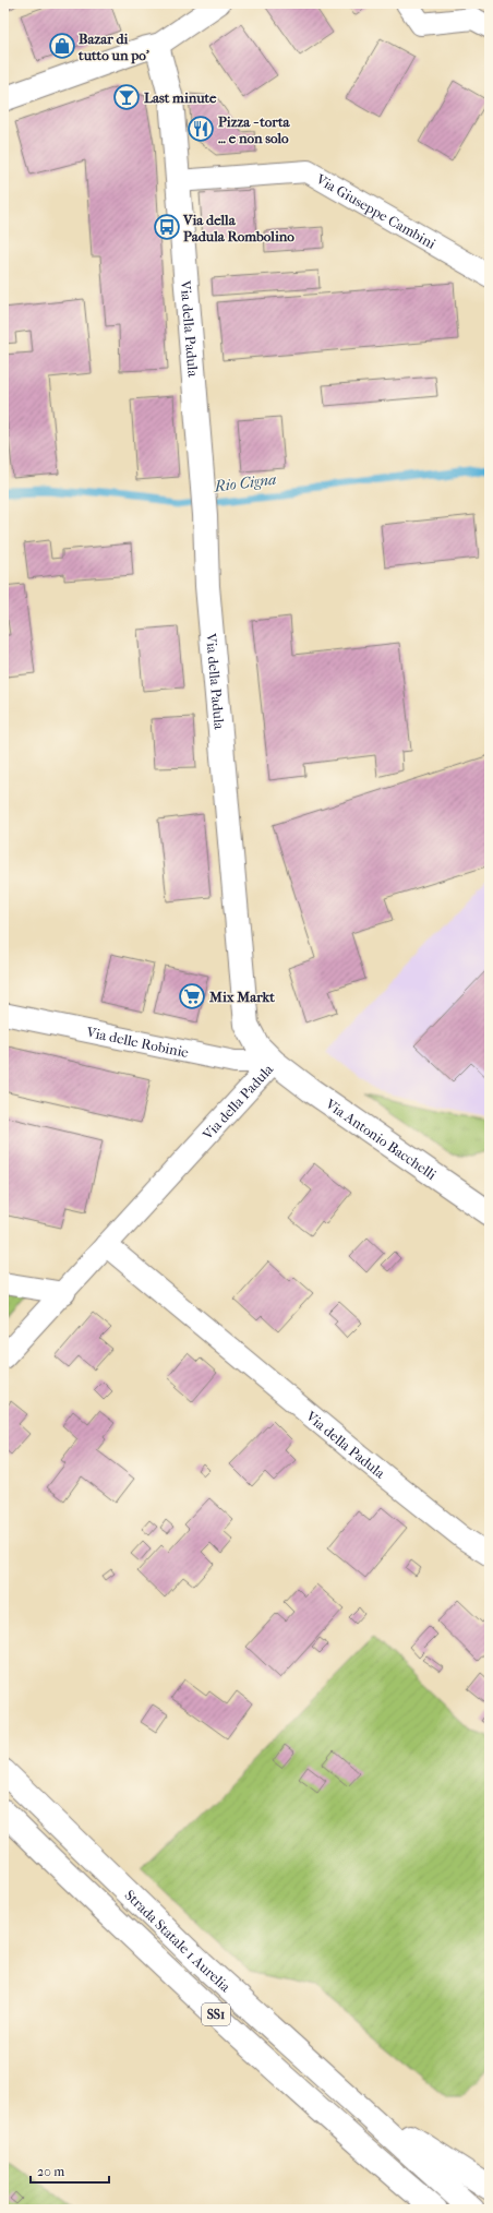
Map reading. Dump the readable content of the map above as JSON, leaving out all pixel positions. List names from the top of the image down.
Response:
{
  "streets": {
    "main road": [
      "Via della Padula",
      "Via Antonio Bacchelli",
      "Strada Statale 1 Aurelia",
      "SS1"
    ],
    "street": ["Via Giuseppe Cambini", "Via delle Robinie"]
  },
  "crossings": [
    ["Via Giuseppe Cambini", "Via della Padula"],
    ["Via della Padula", "Via delle Robinie"],
    ["Via della Padula", "Via Antonio Bacchelli"],
    ["Via delle Robinie", "Via Antonio Bacchelli"]
  ],
  "water": ["Rio Cigna"],
  "places": {
    "shop": ["Bazar di tutto un po'"],
    "bar": ["Last minute"],
    "restaurant": ["Pizza - torta … e non solo"],
    "bus stop": ["Via della Padula Rombolino"],
    "supermarket": ["Mix Markt"]
  },
  "scale_bar": "20 m"
}
